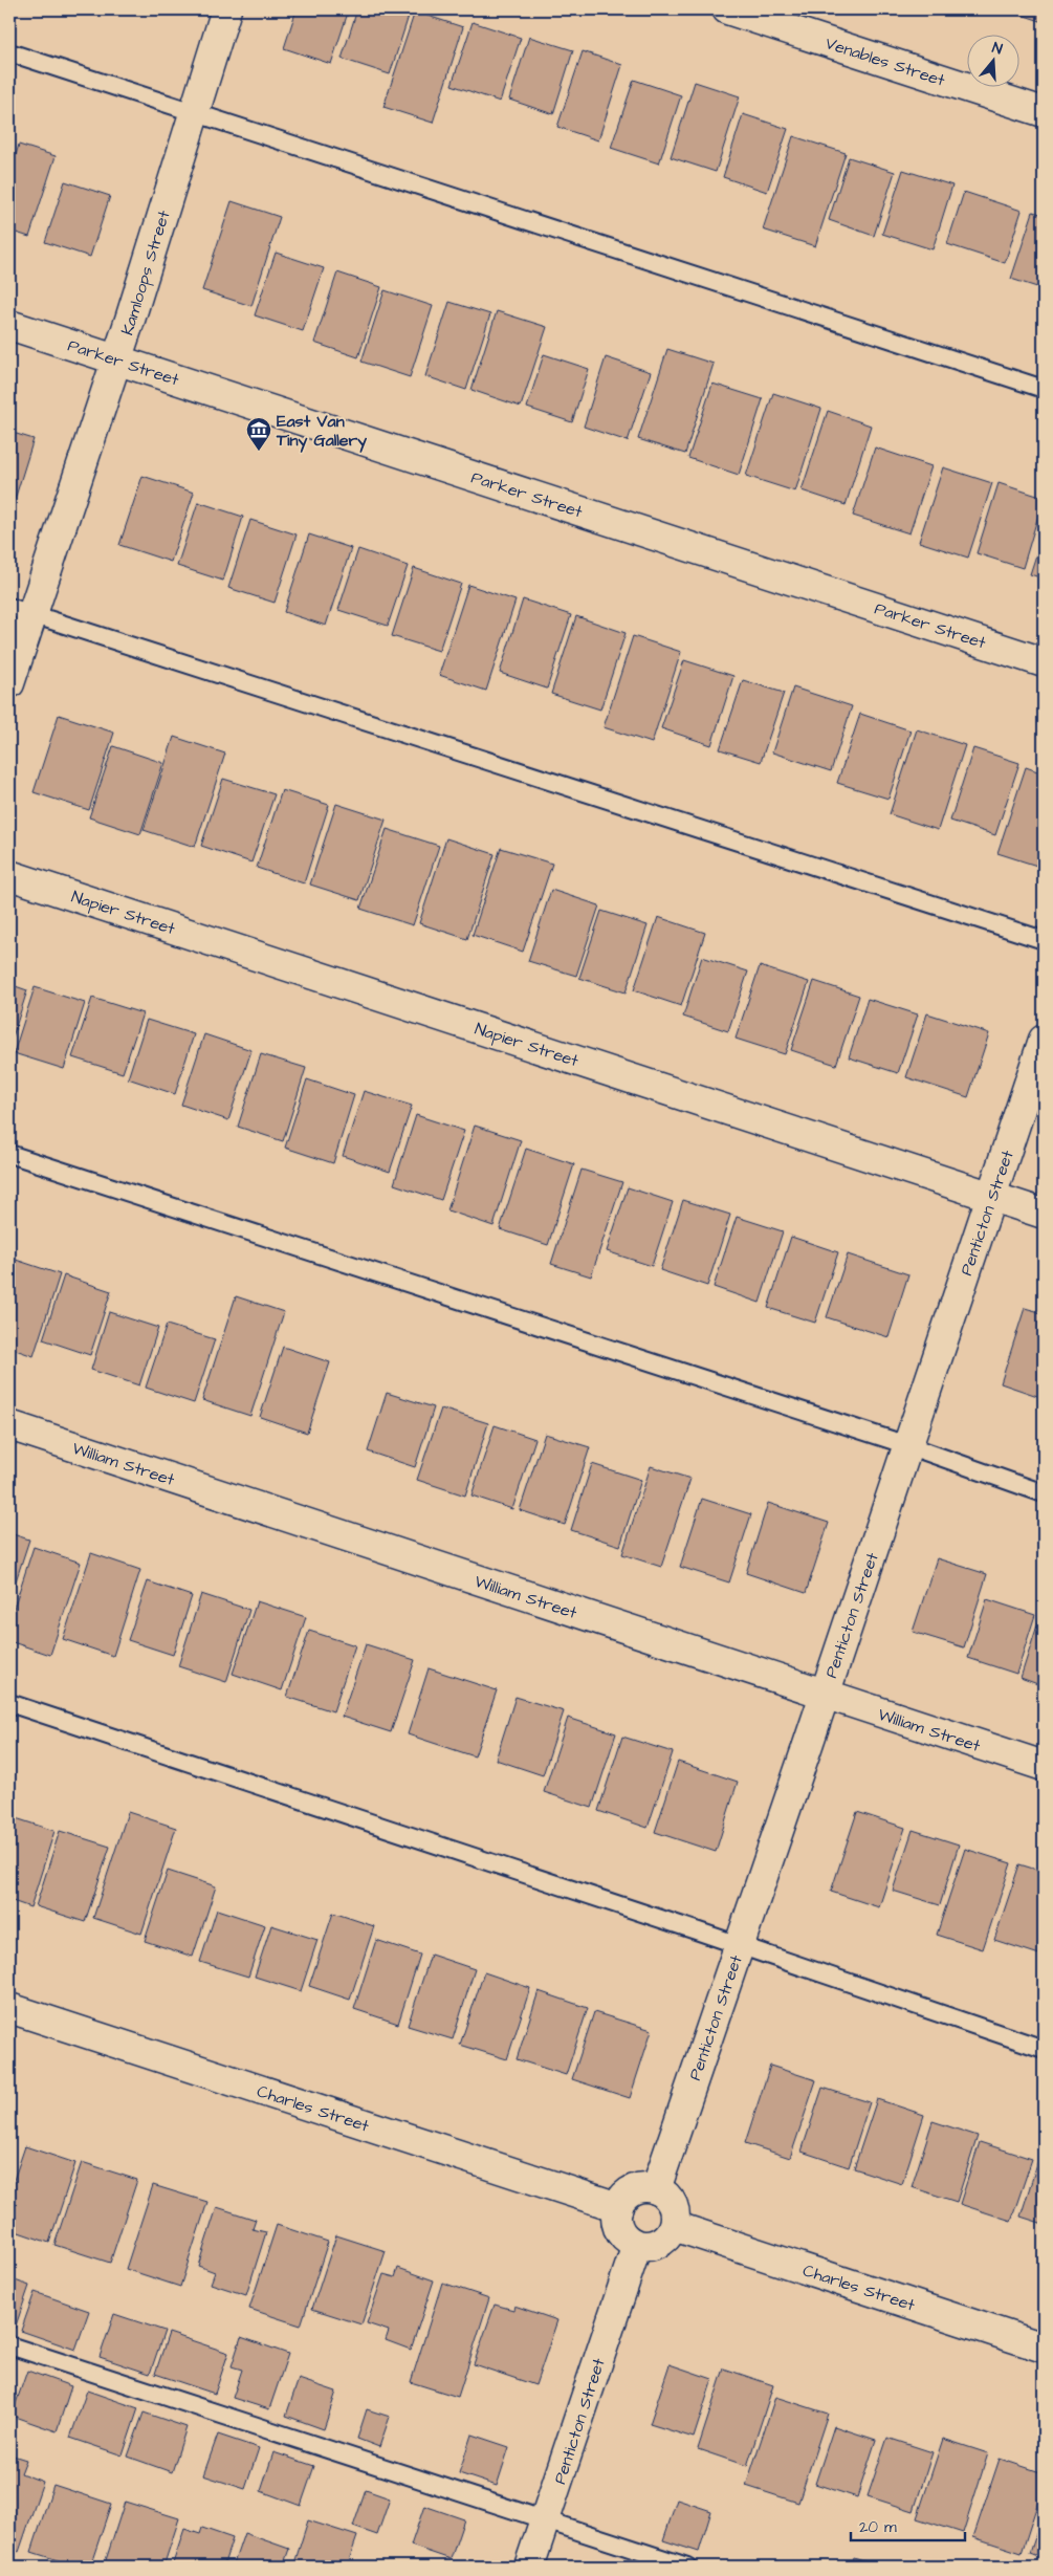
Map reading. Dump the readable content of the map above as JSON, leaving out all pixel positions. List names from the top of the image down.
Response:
{
  "streets": {
    "street": [
      "Venables Street",
      "Kamloops Street",
      "Parker Street",
      "Napier Street",
      "Penticton Street",
      "William Street",
      "Charles Street"
    ]
  },
  "crossings": [
    ["Kamloops Street", "Parker Street"],
    ["Napier Street", "Penticton Street"],
    ["Penticton Street", "William Street"],
    ["Penticton Street", "Charles Street"]
  ],
  "places": {
    "museum": ["East Van Tiny Gallery"]
  },
  "scale_bar": "20 m",
  "north": "top"
}
